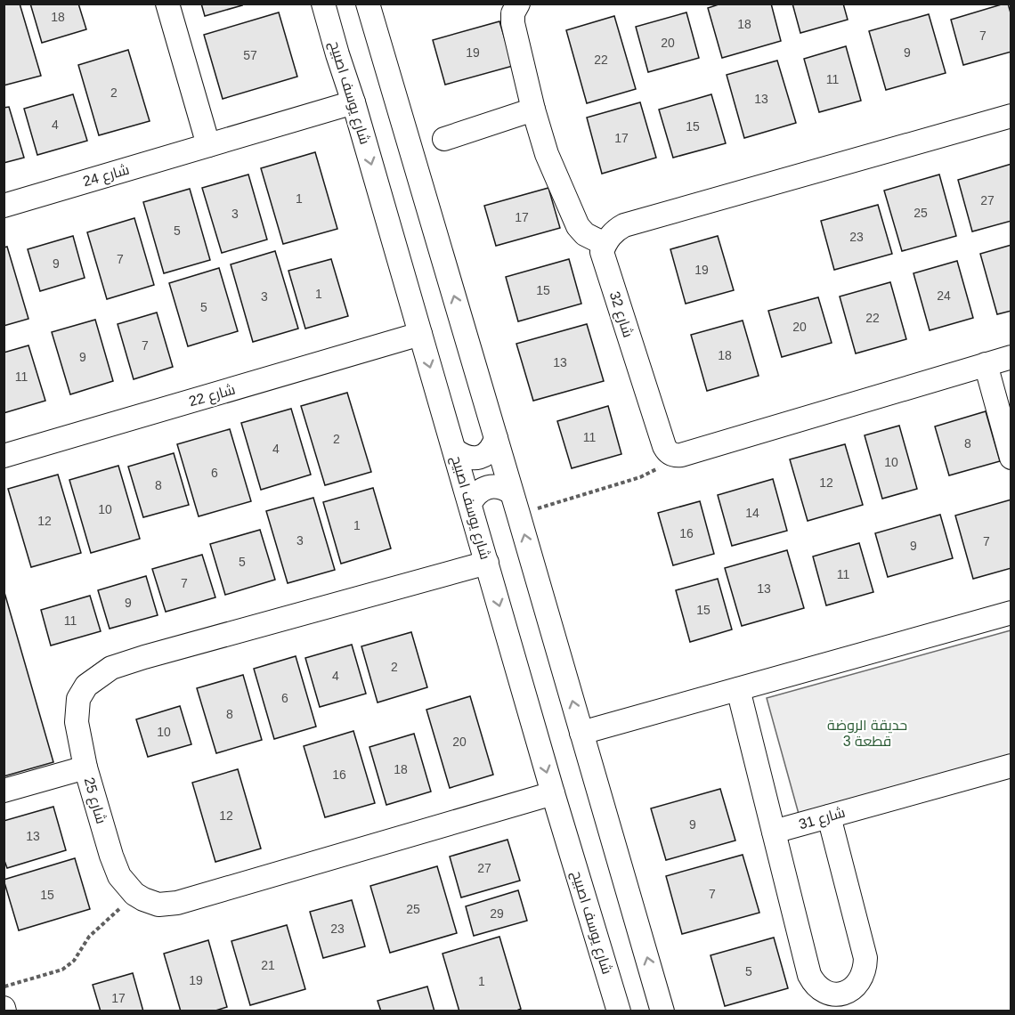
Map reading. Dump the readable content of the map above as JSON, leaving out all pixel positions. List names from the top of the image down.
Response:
{
  "streets": {
    "street": [
      "شارع يوسف اصبيح",
      "شارع 24",
      "شارع 32",
      "شارع 22",
      "شارع 25",
      "شارع 31"
    ]
  },
  "crossings": [
    ["شارع يوسف اصبيح", "شارع 24"],
    ["شارع يوسف اصبيح", "شارع 22"],
    ["شارع يوسف اصبيح", "شارع 25"]
  ],
  "parks": ["حديقة الروضة قطعة 3"],
  "house_numbers": [
    "18",
    "18",
    "7",
    "20",
    "19",
    "9",
    "57",
    "22",
    "11",
    "2",
    "13",
    "4",
    "15",
    "17",
    "1",
    "27",
    "25",
    "3",
    "17",
    "5",
    "23",
    "7",
    "9",
    "19",
    "15",
    "1",
    "24",
    "3",
    "5",
    "22",
    "20",
    "7",
    "18",
    "9",
    "13",
    "11",
    "11",
    "2",
    "8",
    "4",
    "10",
    "6",
    "12",
    "8",
    "10",
    "14",
    "12",
    "1",
    "16",
    "3",
    "7",
    "9",
    "5",
    "11",
    "7",
    "13",
    "9",
    "15",
    "11",
    "2",
    "4",
    "6",
    "8",
    "10",
    "20",
    "18",
    "16",
    "12",
    "9",
    "13",
    "27",
    "7",
    "15",
    "25",
    "29",
    "23",
    "21",
    "5",
    "19",
    "1",
    "17"
  ]
}
